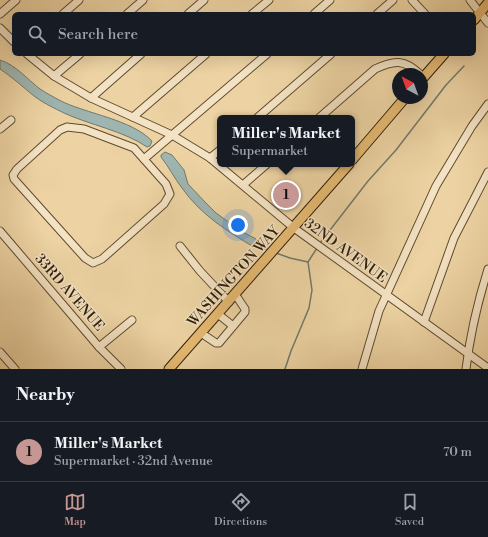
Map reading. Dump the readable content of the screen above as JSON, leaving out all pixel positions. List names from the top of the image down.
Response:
{
  "streets": {
    "main road": ["WASHINGTON WAY"],
    "street": ["32ND AVENUE", "33RD AVENUE"]
  },
  "crossings": [
    ["32ND AVENUE", "WASHINGTON WAY"]
  ],
  "north": "top left",
  "page": {
    "search": "Search here",
    "popup": ["Miller's Market", "Supermarket"],
    "pins": "1",
    "heading": "Nearby",
    "list": [
      {
        "mark": "1",
        "name": "Miller's Market",
        "note": "Supermarket · 32nd Avenue",
        "value": "70 m"
      }
    ],
    "nav": ["Map", "Directions", "Saved"]
  }
}
